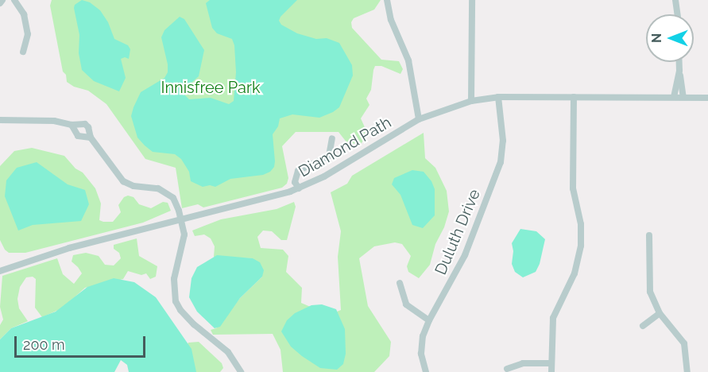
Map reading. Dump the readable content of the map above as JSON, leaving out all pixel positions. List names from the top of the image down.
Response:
{
  "streets": {
    "street": ["Diamond Path", "Duluth Drive"]
  },
  "crossings": [
    ["Diamond Path", "Duluth Drive"]
  ],
  "parks": ["Innisfree Park"],
  "scale_bar": "200 m",
  "north": "left"
}
